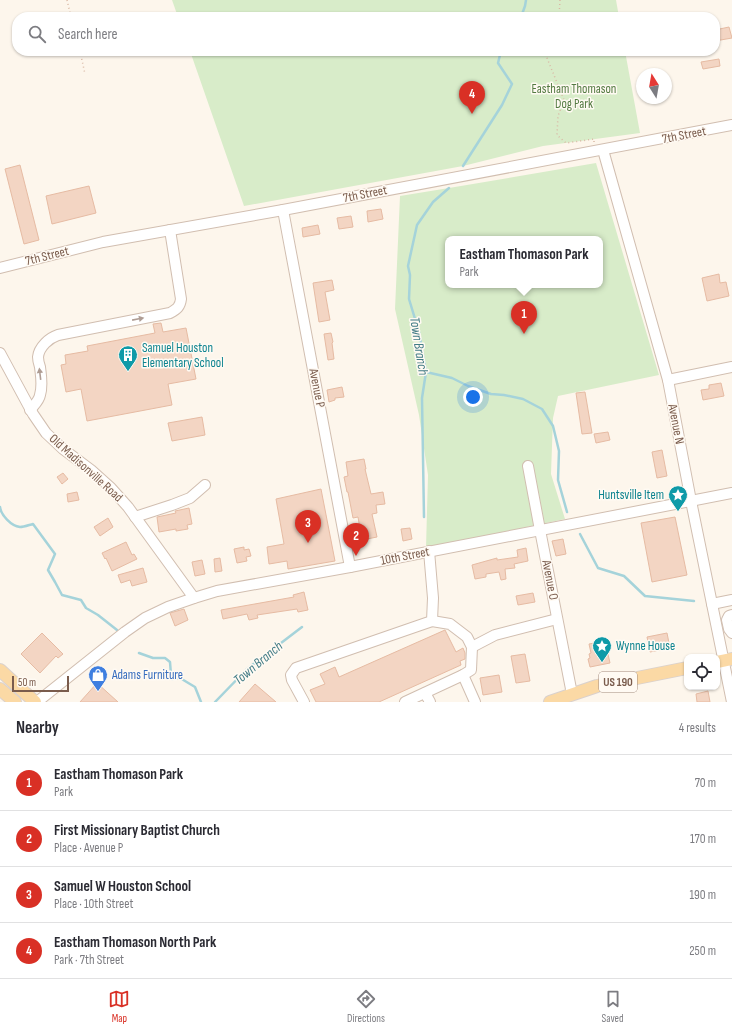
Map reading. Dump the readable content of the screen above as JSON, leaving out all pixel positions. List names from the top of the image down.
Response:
{
  "streets": {
    "main road": ["US 190"],
    "street": [
      "7th Street",
      "Avenue P",
      "Avenue N",
      "Old Madisonville Road",
      "10th Street",
      "Avenue O"
    ]
  },
  "crossings": [
    ["7th Street", "Avenue P"],
    ["7th Street", "Avenue N"],
    ["Avenue P", "10th Street"],
    ["Avenue N", "10th Street"],
    ["Old Madisonville Road", "10th Street"],
    ["10th Street", "Avenue O"],
    ["Avenue O", "US 190"]
  ],
  "water": ["Town Branch"],
  "parks": ["Eastham Thomason Dog Park"],
  "places": {
    "building": ["Samuel Houston Elementary School"],
    "place": ["Huntsville Item", "Wynne House"],
    "shop": ["Adams Furniture"]
  },
  "scale_bar": "50 m",
  "north": "top",
  "page": {
    "search": "Search here",
    "pins": [
      "4",
      "1",
      "3",
      "2"
    ],
    "popup": ["Eastham Thomason Park", "Park"],
    "scale": "50 m",
    "heading": ["Nearby", "4 results"],
    "list": [
      {
        "mark": "1",
        "name": "Eastham Thomason Park",
        "note": "Park",
        "value": "70 m"
      },
      {
        "mark": "2",
        "name": "First Missionary Baptist Church",
        "note": "Place · Avenue P",
        "value": "170 m"
      },
      {
        "mark": "3",
        "name": "Samuel W Houston School",
        "note": "Place · 10th Street",
        "value": "190 m"
      },
      {
        "mark": "4",
        "name": "Eastham Thomason North Park",
        "note": "Park · 7th Street",
        "value": "250 m"
      }
    ],
    "nav": ["Map", "Directions", "Saved"]
  }
}
